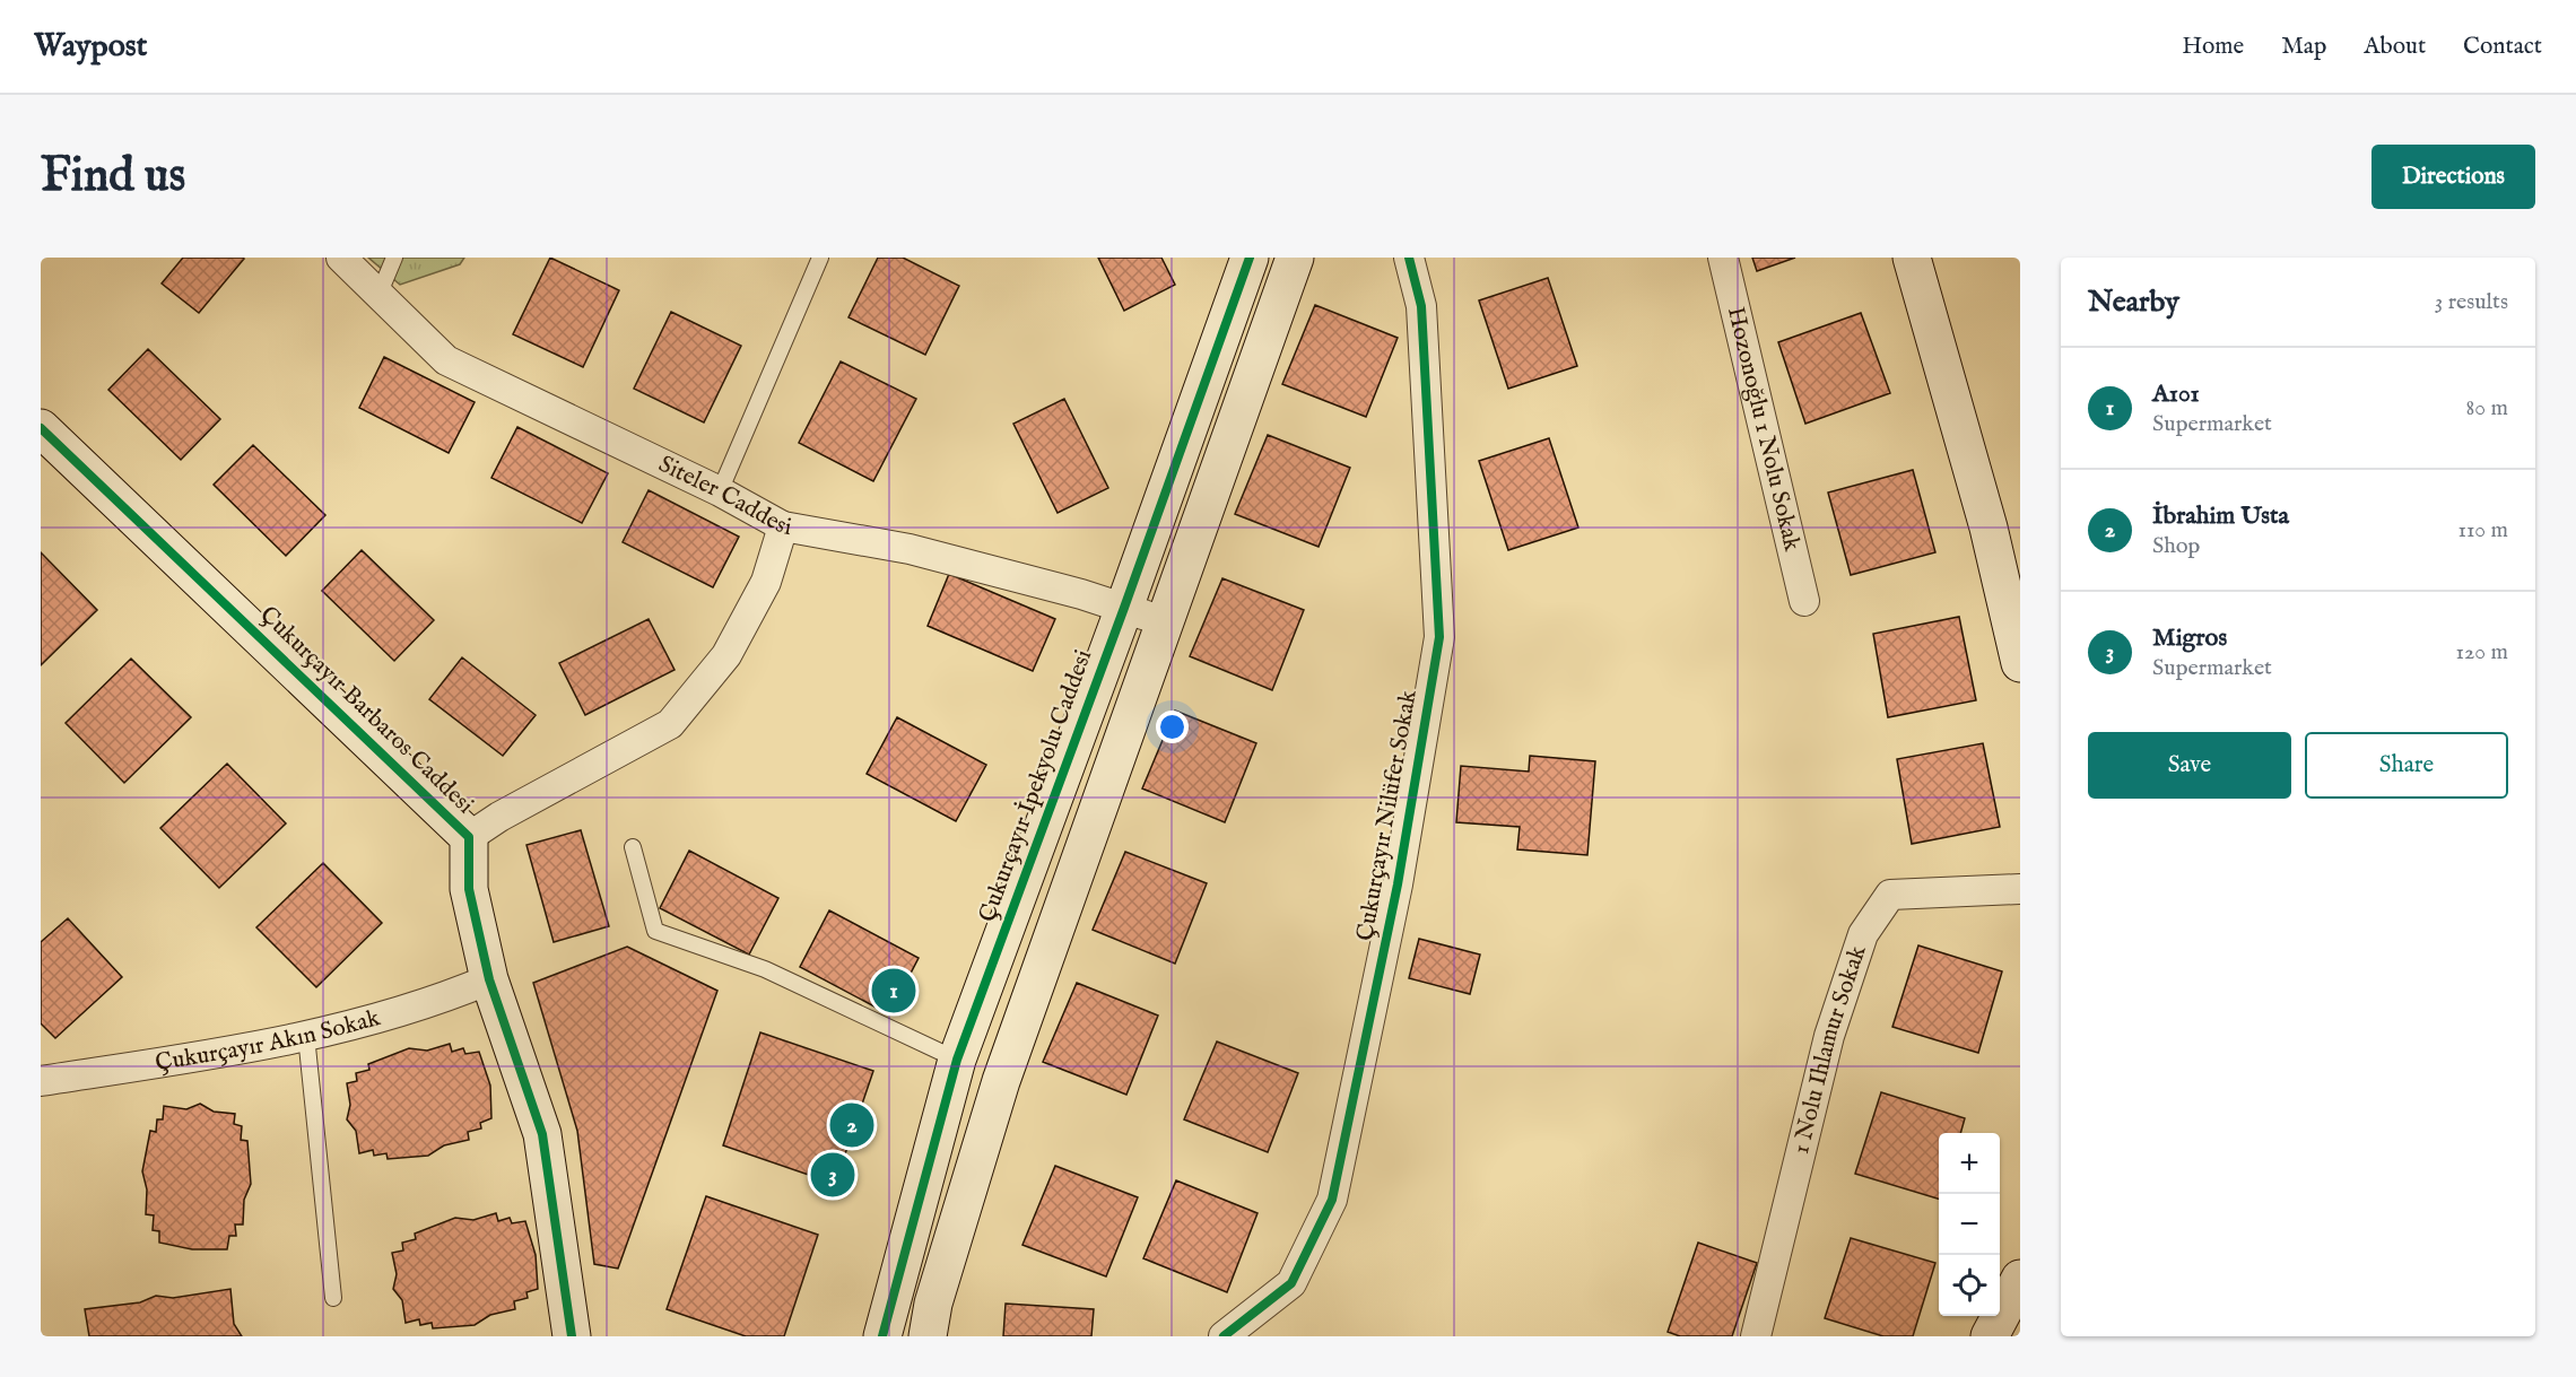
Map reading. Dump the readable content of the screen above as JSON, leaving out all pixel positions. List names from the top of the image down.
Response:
{
  "streets": {
    "street": [
      "Hozonoğlu 1 Nolu Sokak",
      "Siteler Caddesi",
      "Çukurçayır Barbaros Caddesi",
      "Çukurçayır İpekyolu Caddesi",
      "Çukurçayır Nilüfer Sokak",
      "Çukurçayır Akın Sokak",
      "1 Nolu Ihlamur Sokak"
    ]
  },
  "crossings": [
    ["Siteler Caddesi", "Çukurçayır İpekyolu Caddesi"],
    ["Çukurçayır Barbaros Caddesi", "Çukurçayır Akın Sokak"]
  ],
  "page": {
    "header": "Waypost",
    "nav": [
      "Home",
      "Map",
      "About",
      "Contact"
    ],
    "buttons": [
      "Directions",
      ["Save", "Share"]
    ],
    "title": "Find us",
    "heading": ["Nearby", "3 results"],
    "list": [
      {
        "mark": "1",
        "name": "A101",
        "note": "Supermarket",
        "value": "80 m"
      },
      {
        "mark": "2",
        "name": "İbrahim Usta",
        "note": "Shop",
        "value": "110 m"
      },
      {
        "mark": "3",
        "name": "Migros",
        "note": "Supermarket",
        "value": "120 m"
      }
    ],
    "pins": ["1", "2", "3"],
    "map_buttons": ["+", "−"]
  }
}
